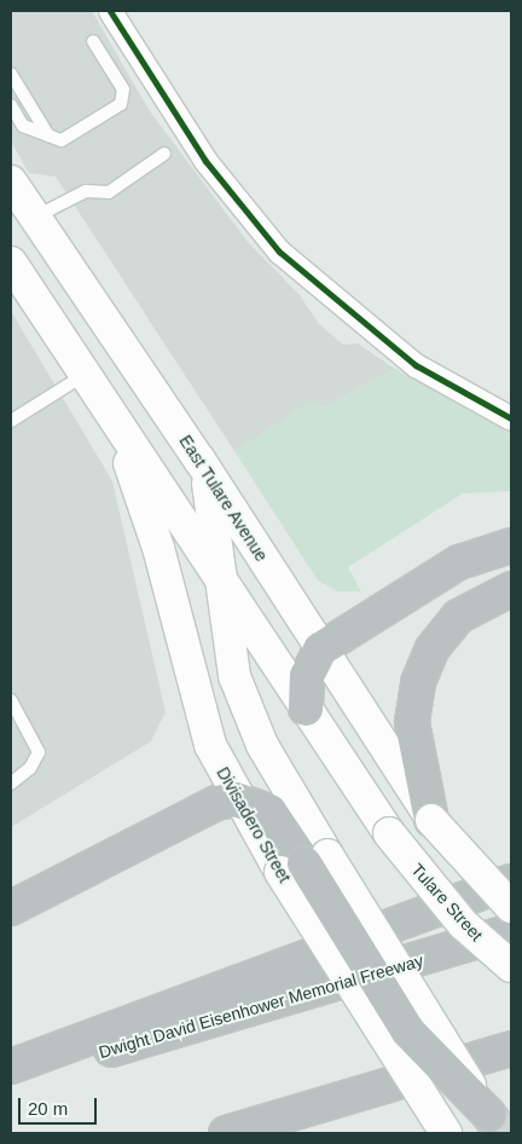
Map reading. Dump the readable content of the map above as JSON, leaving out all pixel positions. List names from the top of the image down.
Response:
{
  "streets": {
    "highway": ["Dwight David Eisenhower Memorial Freeway"],
    "main road": ["East Tulare Avenue", "Divisadero Street", "Tulare Street"]
  },
  "crossings": [
    ["East Tulare Avenue", "Divisadero Street"]
  ],
  "scale_bar": "20 m"
}
